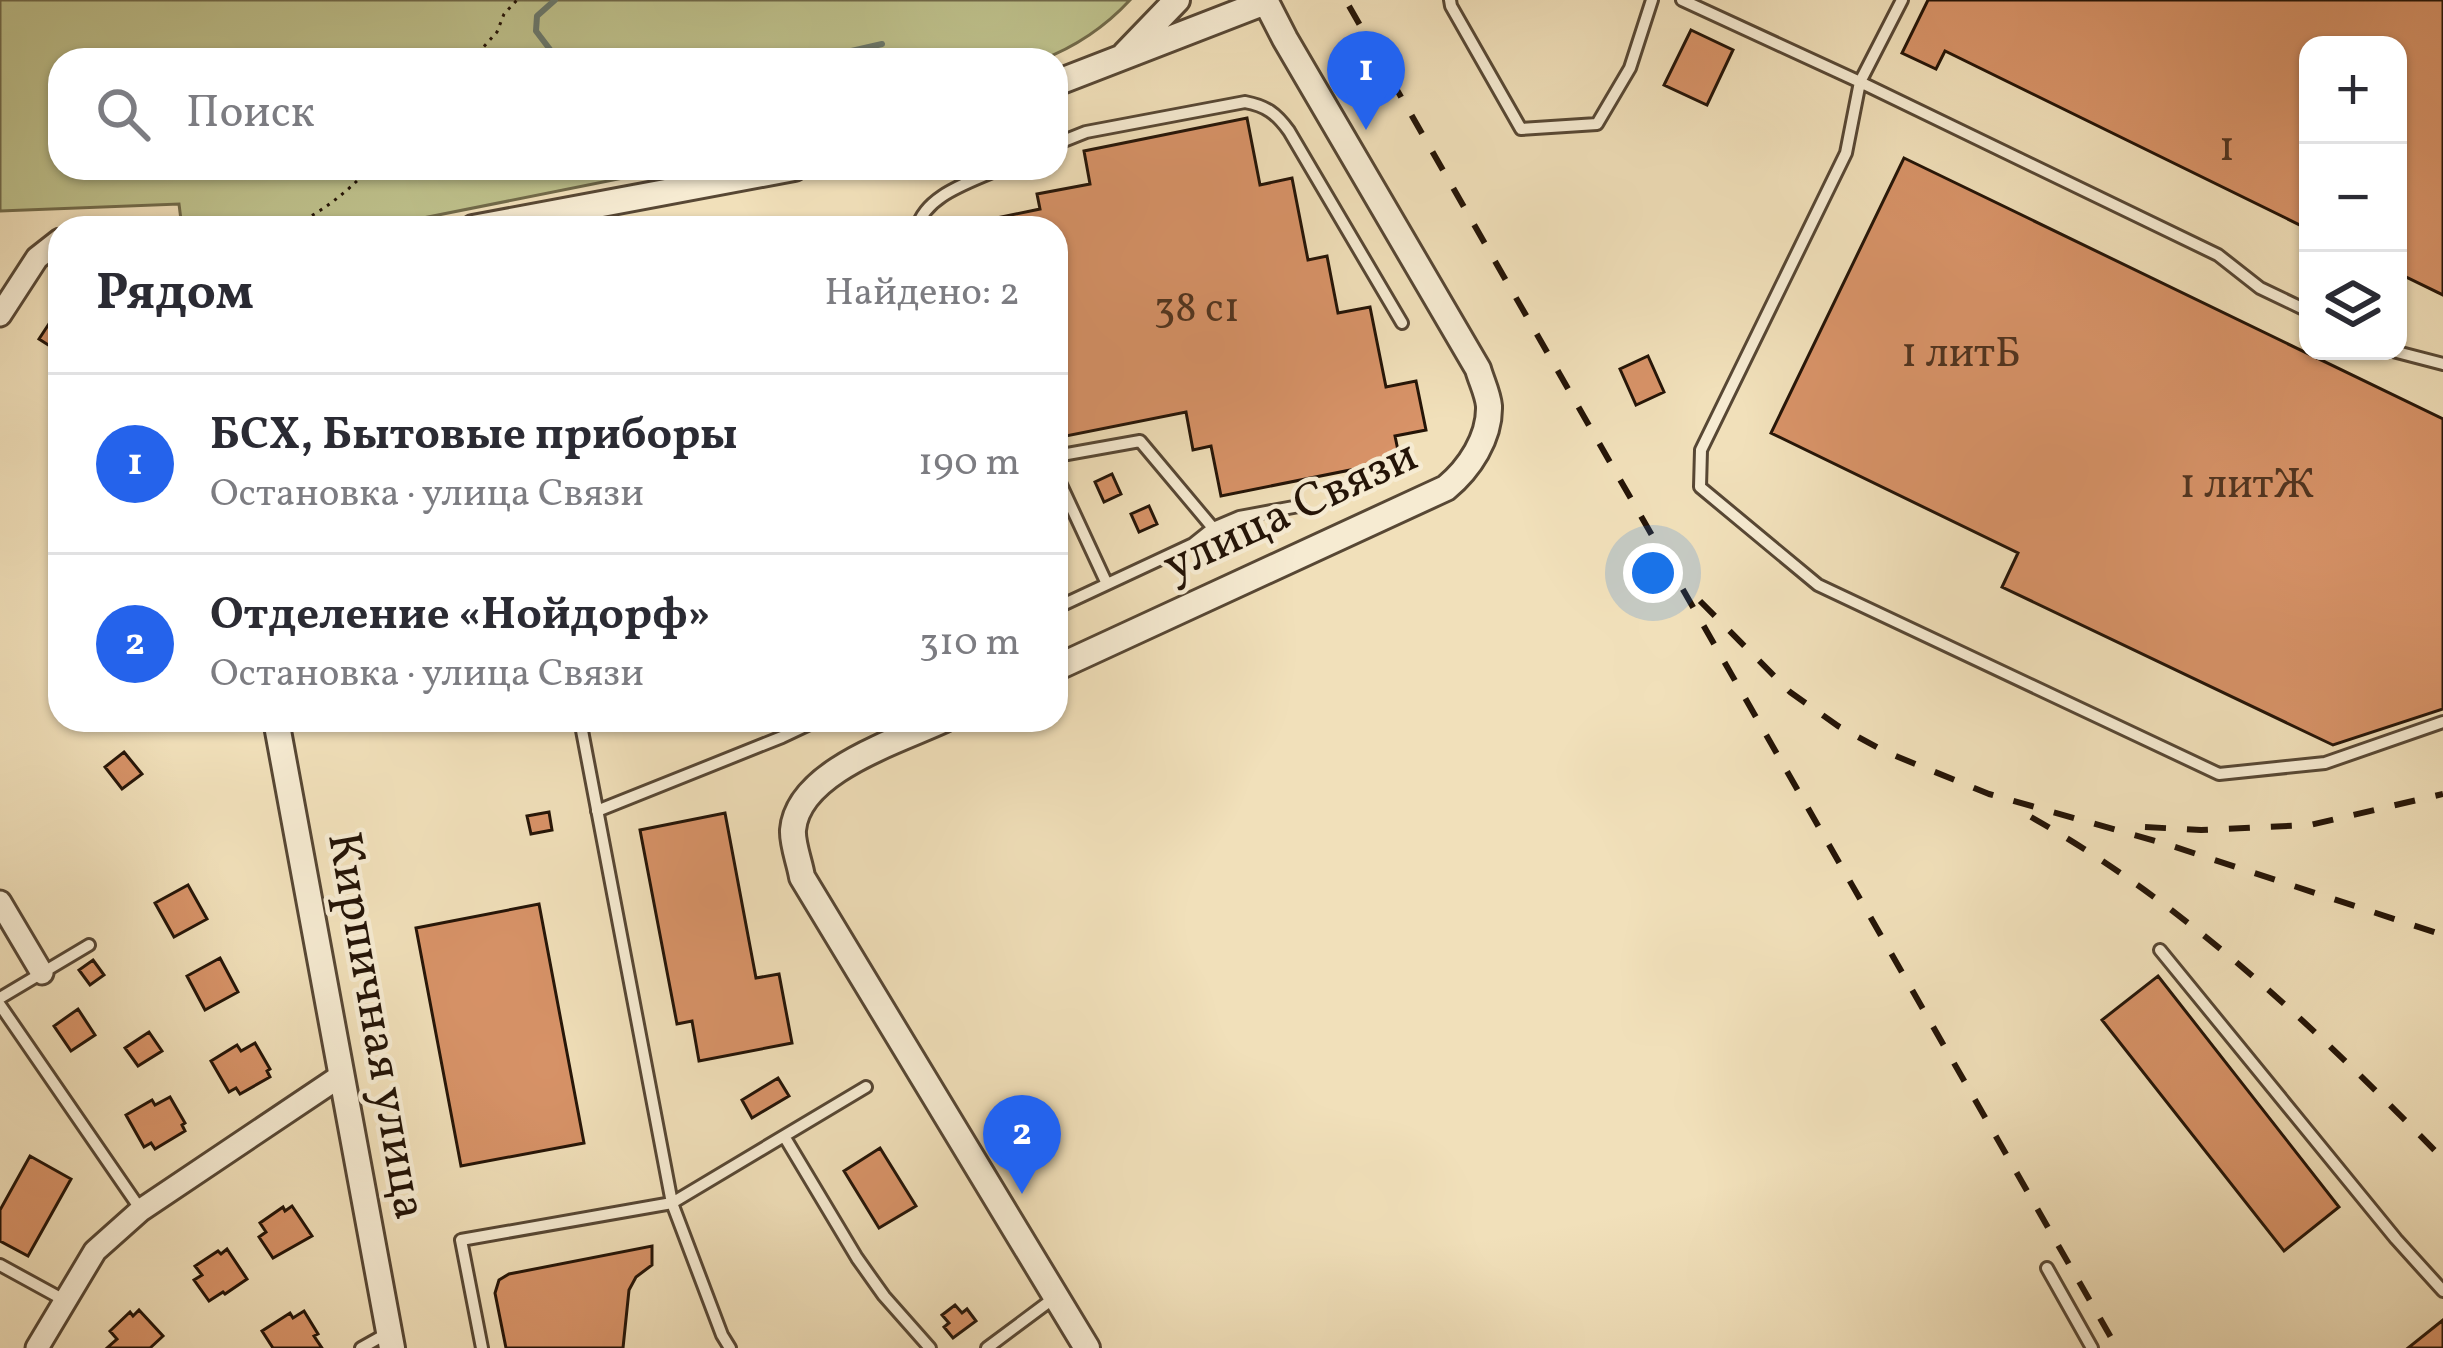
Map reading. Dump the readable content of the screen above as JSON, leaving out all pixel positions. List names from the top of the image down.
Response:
{
  "streets": {
    "street": ["улица Связи", "Кирпичная улица"]
  },
  "house_numbers": [
    "1",
    "38 с1",
    "1 литБ",
    "1 литЖ"
  ],
  "page": {
    "pins": ["1", "2"],
    "map_buttons": ["+", "−"],
    "search": "Поиск",
    "heading": ["Рядом", "Найдено: 2"],
    "list": [
      {
        "mark": "1",
        "name": "БСХ, Бытовые приборы",
        "note": "Остановка · улица Связи",
        "value": "190 m"
      },
      {
        "mark": "2",
        "name": "Отделение «Нойдорф»",
        "note": "Остановка · улица Связи",
        "value": "310 m"
      }
    ]
  }
}
